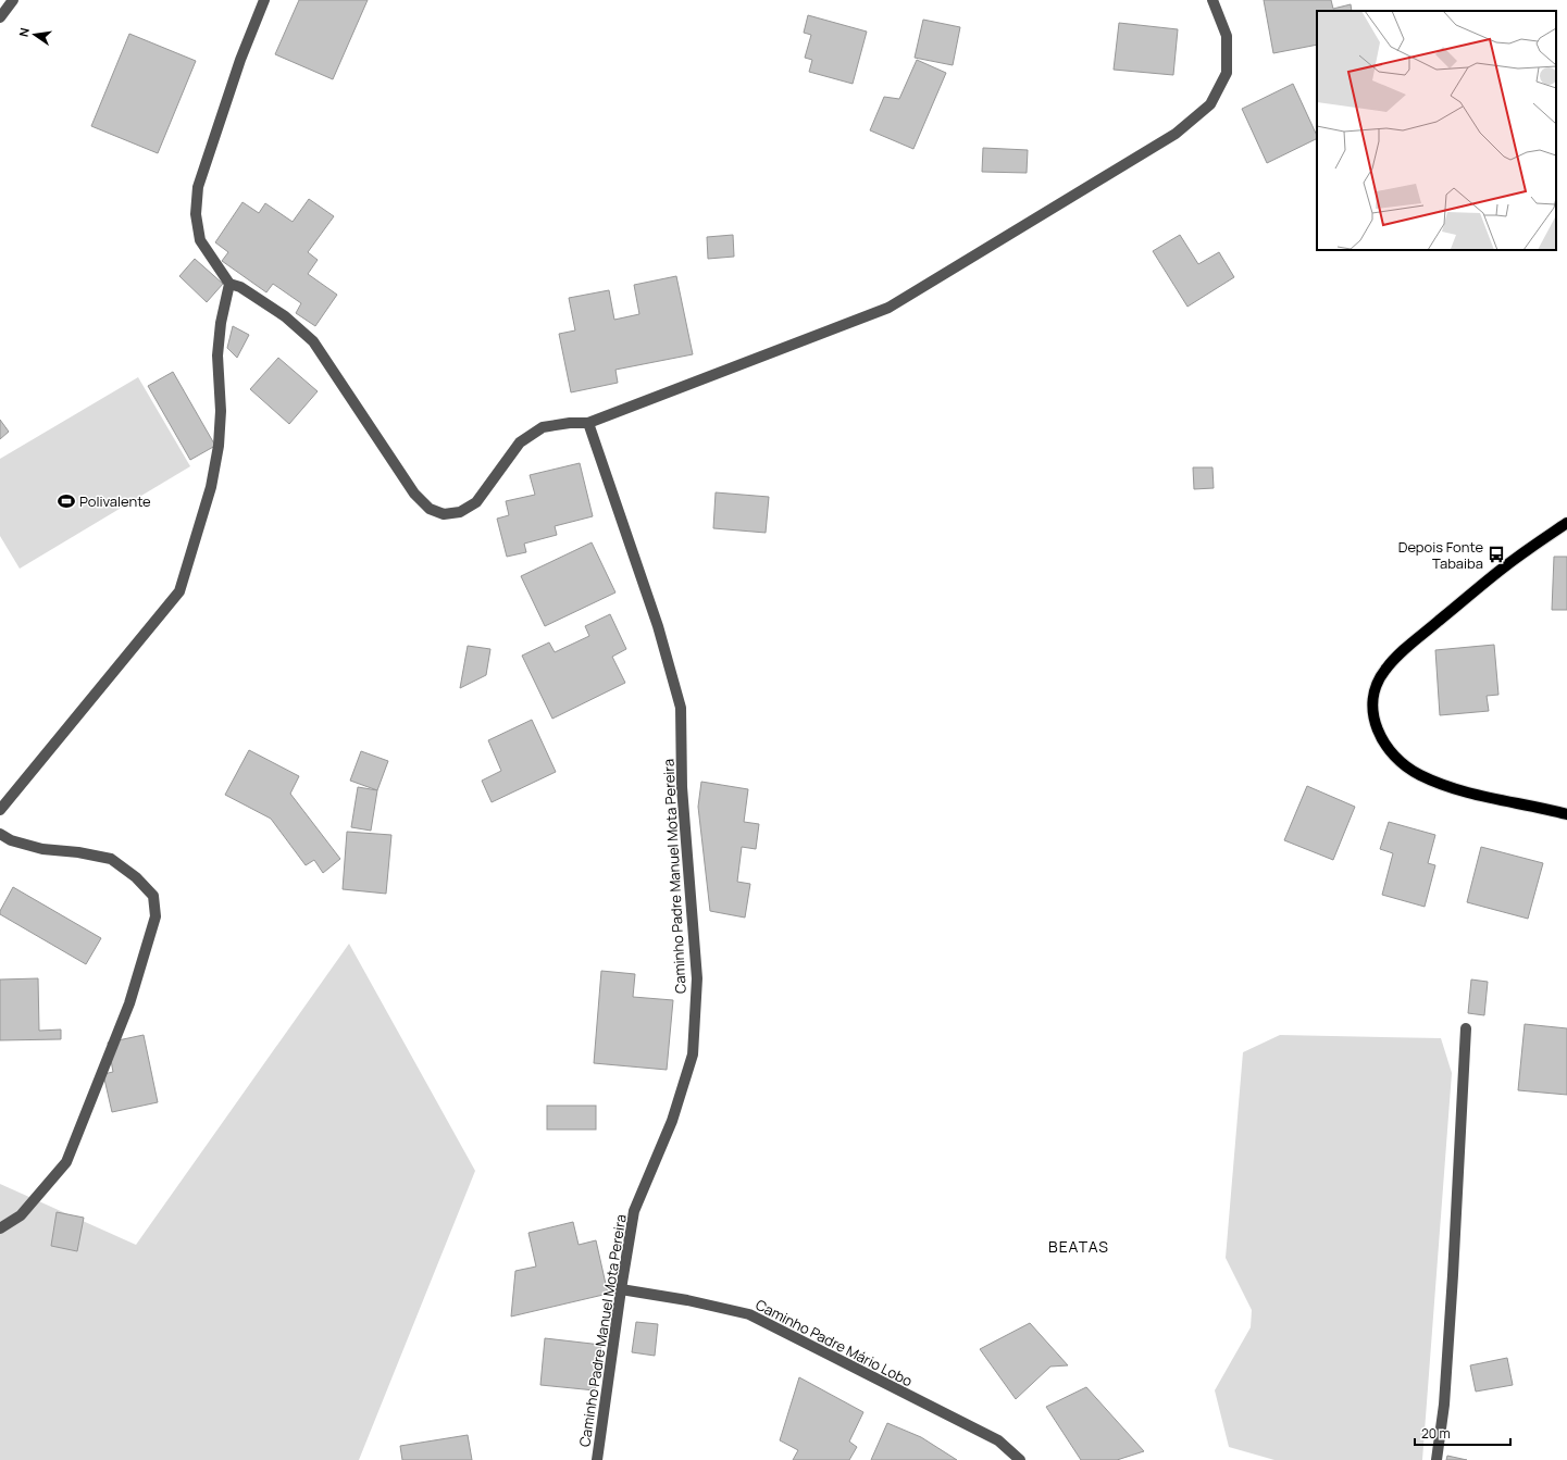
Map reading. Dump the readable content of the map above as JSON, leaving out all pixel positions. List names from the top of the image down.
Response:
{
  "streets": {
    "street": ["Caminho Padre Manuel Mota Pereira", "Caminho Padre Mário Lobo"]
  },
  "crossings": [
    ["Caminho Padre Manuel Mota Pereira", "Caminho Padre Mário Lobo"]
  ],
  "districts": ["BEATAS"],
  "places": {
    "sports": ["Polivalente"],
    "bus stop": ["Depois Fonte Tabaiba"]
  },
  "scale_bar": "20 m",
  "north": "left"
}
